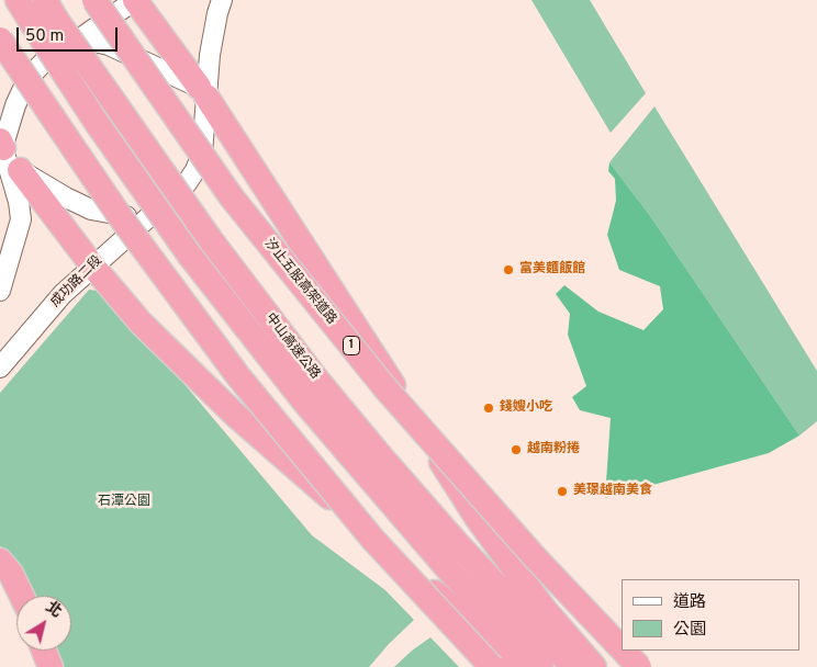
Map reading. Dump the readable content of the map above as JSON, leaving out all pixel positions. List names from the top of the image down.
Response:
{
  "streets": {
    "highway": ["汐止五股高架道路", "1", "中山高速公路"],
    "main road": ["成功路二段"]
  },
  "parks": ["石潭公園"],
  "places": [
    "富美麵飯館",
    "錢嫂小吃",
    "越南粉捲",
    "美璟越南美食"
  ],
  "legend": ["道路", "公園"],
  "scale_bar": "50 m",
  "north": "top right"
}
